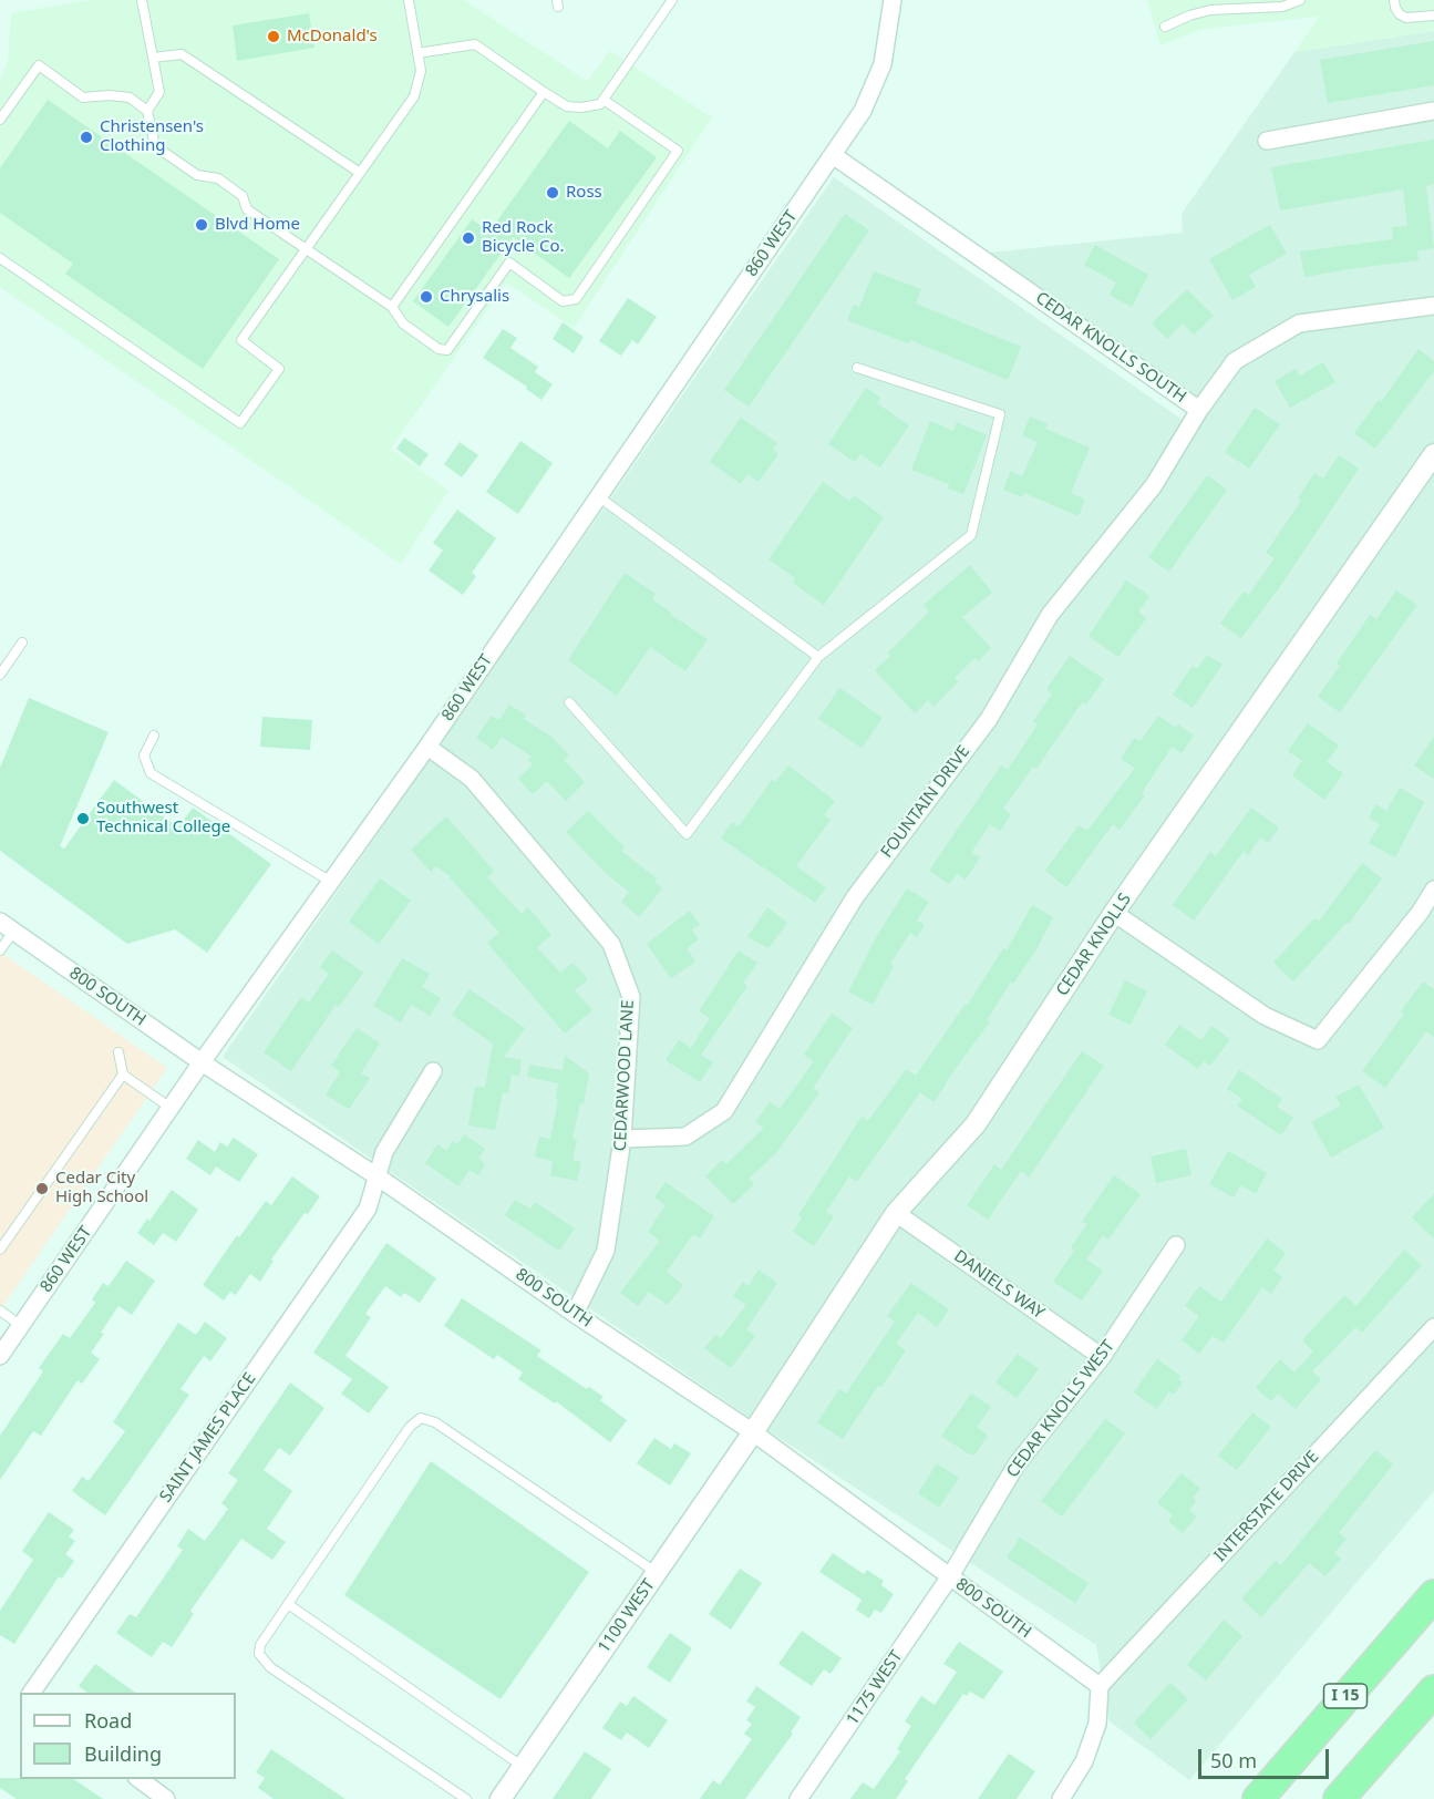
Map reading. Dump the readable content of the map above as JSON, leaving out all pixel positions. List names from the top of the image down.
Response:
{
  "streets": {
    "highway": ["I 15"],
    "street": [
      "860 WEST",
      "CEDAR KNOLLS SOUTH",
      "FOUNTAIN DRIVE",
      "CEDAR KNOLLS",
      "800 SOUTH",
      "CEDARWOOD LANE",
      "DANIELS WAY",
      "CEDAR KNOLLS WEST",
      "SAINT JAMES PLACE",
      "INTERSTATE DRIVE",
      "1100 WEST",
      "1175 WEST"
    ]
  },
  "crossings": [
    ["860 WEST", "CEDAR KNOLLS SOUTH"],
    ["860 WEST", "800 SOUTH"],
    ["860 WEST", "CEDARWOOD LANE"],
    ["CEDAR KNOLLS SOUTH", "FOUNTAIN DRIVE"],
    ["FOUNTAIN DRIVE", "CEDARWOOD LANE"],
    ["CEDAR KNOLLS", "800 SOUTH"],
    ["CEDAR KNOLLS", "DANIELS WAY"],
    ["CEDAR KNOLLS", "1100 WEST"],
    ["800 SOUTH", "CEDARWOOD LANE"],
    ["800 SOUTH", "CEDAR KNOLLS WEST"],
    ["800 SOUTH", "SAINT JAMES PLACE"],
    ["800 SOUTH", "INTERSTATE DRIVE"],
    ["800 SOUTH", "1100 WEST"],
    ["800 SOUTH", "1175 WEST"],
    ["DANIELS WAY", "CEDAR KNOLLS WEST"],
    ["CEDAR KNOLLS WEST", "1175 WEST"]
  ],
  "places": [
    "McDonald's",
    "Christensen's Clothing",
    "Ross",
    "Blvd Home",
    "Red Rock Bicycle Co.",
    "Chrysalis",
    "Southwest Technical College",
    "Cedar City High School"
  ],
  "legend": ["Road", "Building"],
  "scale_bar": "50 m"
}
